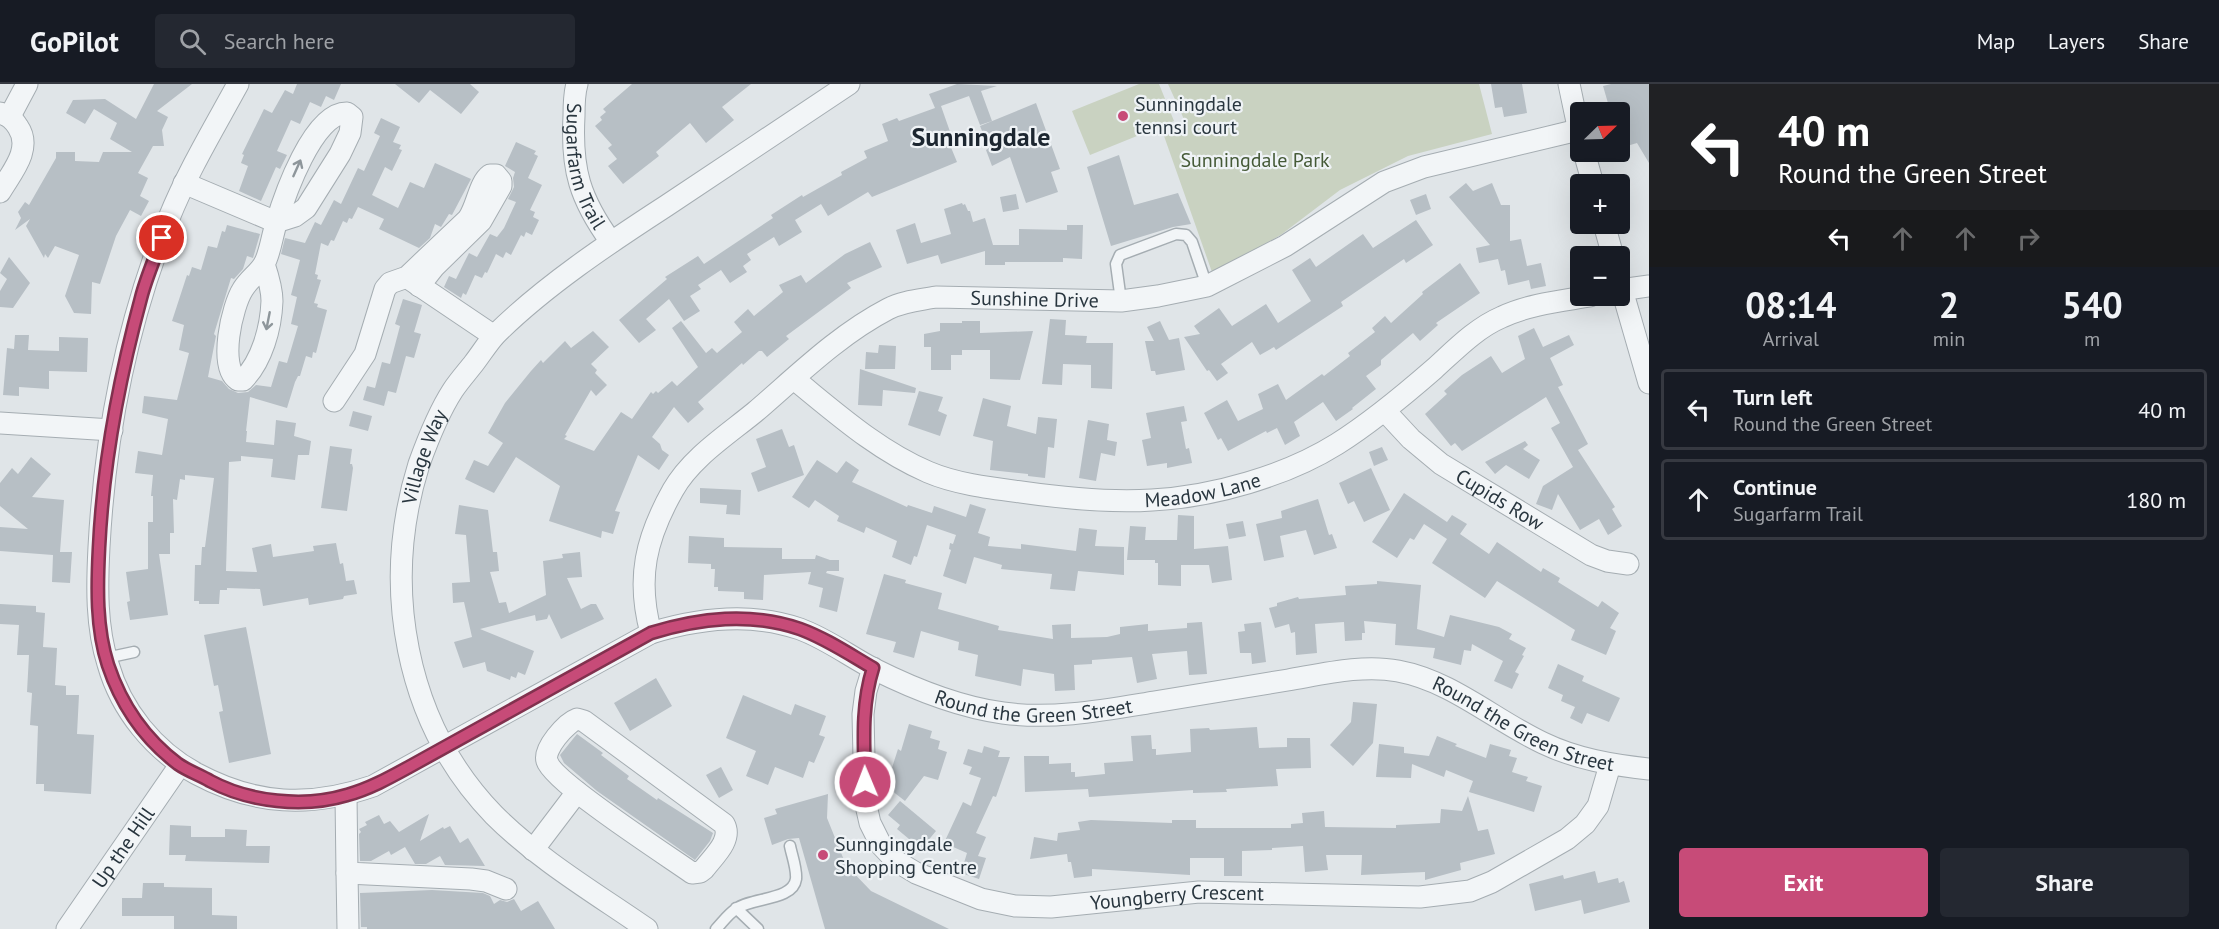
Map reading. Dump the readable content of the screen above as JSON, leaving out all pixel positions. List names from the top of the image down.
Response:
{
  "streets": {
    "street": [
      "Sugarfarm Trail",
      "Sunshine Drive",
      "Village Way",
      "Meadow Lane",
      "Cupids Row",
      "Round the Green Street",
      "Up the Hill",
      "Youngberry Crescent"
    ]
  },
  "crossings": [
    ["Sugarfarm Trail", "Village Way"],
    ["Sunshine Drive", "Meadow Lane"],
    ["Sunshine Drive", "Round the Green Street"],
    ["Village Way", "Round the Green Street"],
    ["Meadow Lane", "Cupids Row"],
    ["Round the Green Street", "Youngberry Crescent"]
  ],
  "districts": ["Sunningdale"],
  "parks": ["Sunningdale Park"],
  "places": ["Sunningdale tennsi court", "Sunngingdale Shopping Centre"],
  "north": "top right",
  "page": {
    "header": "GoPilot",
    "search": "Search here",
    "nav": ["Map", "Layers", "Share"],
    "turn": ["40 m", "Round the Green Street"],
    "map_buttons": ["+", "−"],
    "eta": [
      "08:14",
      "Arrival",
      "2",
      "min",
      "540",
      "m"
    ],
    "list": [
      {
        "name": "Turn left",
        "note": "Round the Green Street",
        "value": "40 m"
      },
      {
        "name": "Continue",
        "note": "Sugarfarm Trail",
        "value": "180 m"
      }
    ],
    "buttons": ["Exit", "Share"]
  }
}
